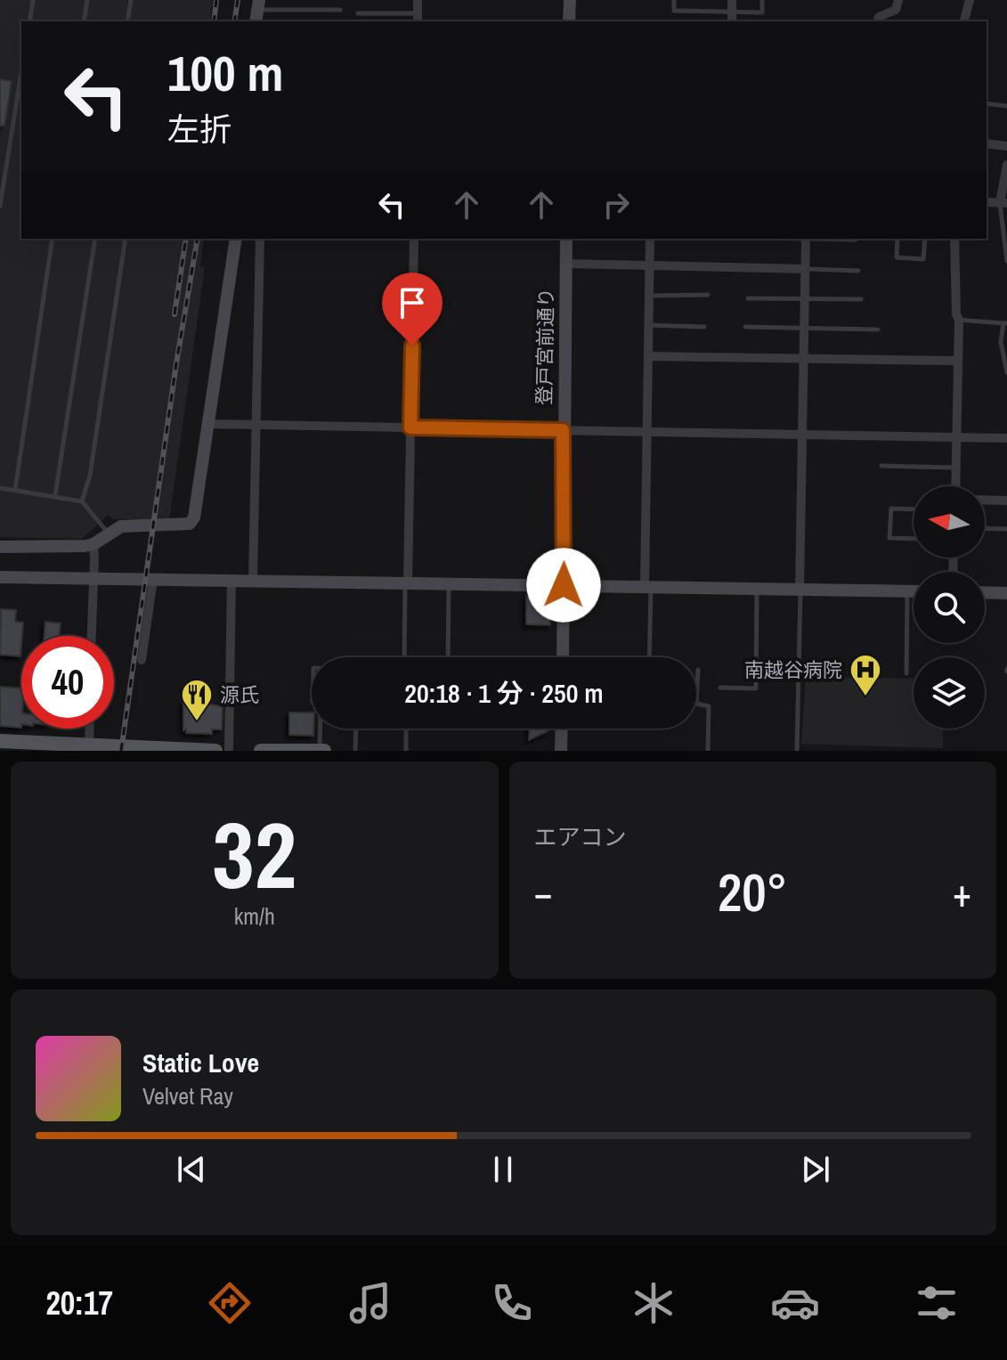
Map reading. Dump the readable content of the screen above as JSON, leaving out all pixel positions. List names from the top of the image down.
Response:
{
  "streets": {
    "street": ["登戸宮前通り"]
  },
  "places": {
    "hospital": ["南越谷病院"],
    "restaurant": ["源氏"]
  },
  "north": "left",
  "page": {
    "turn": ["100 m", "左折"],
    "limit": "40",
    "trip": "20:18 · 1 分 · 250 m",
    "tile": [
      ["32", "km/h"],
      "エアコン"
    ],
    "heat": ["−", "20°", "+"],
    "song": ["Static Love", "Velvet Ray"],
    "tabs": "20:17"
  }
}
